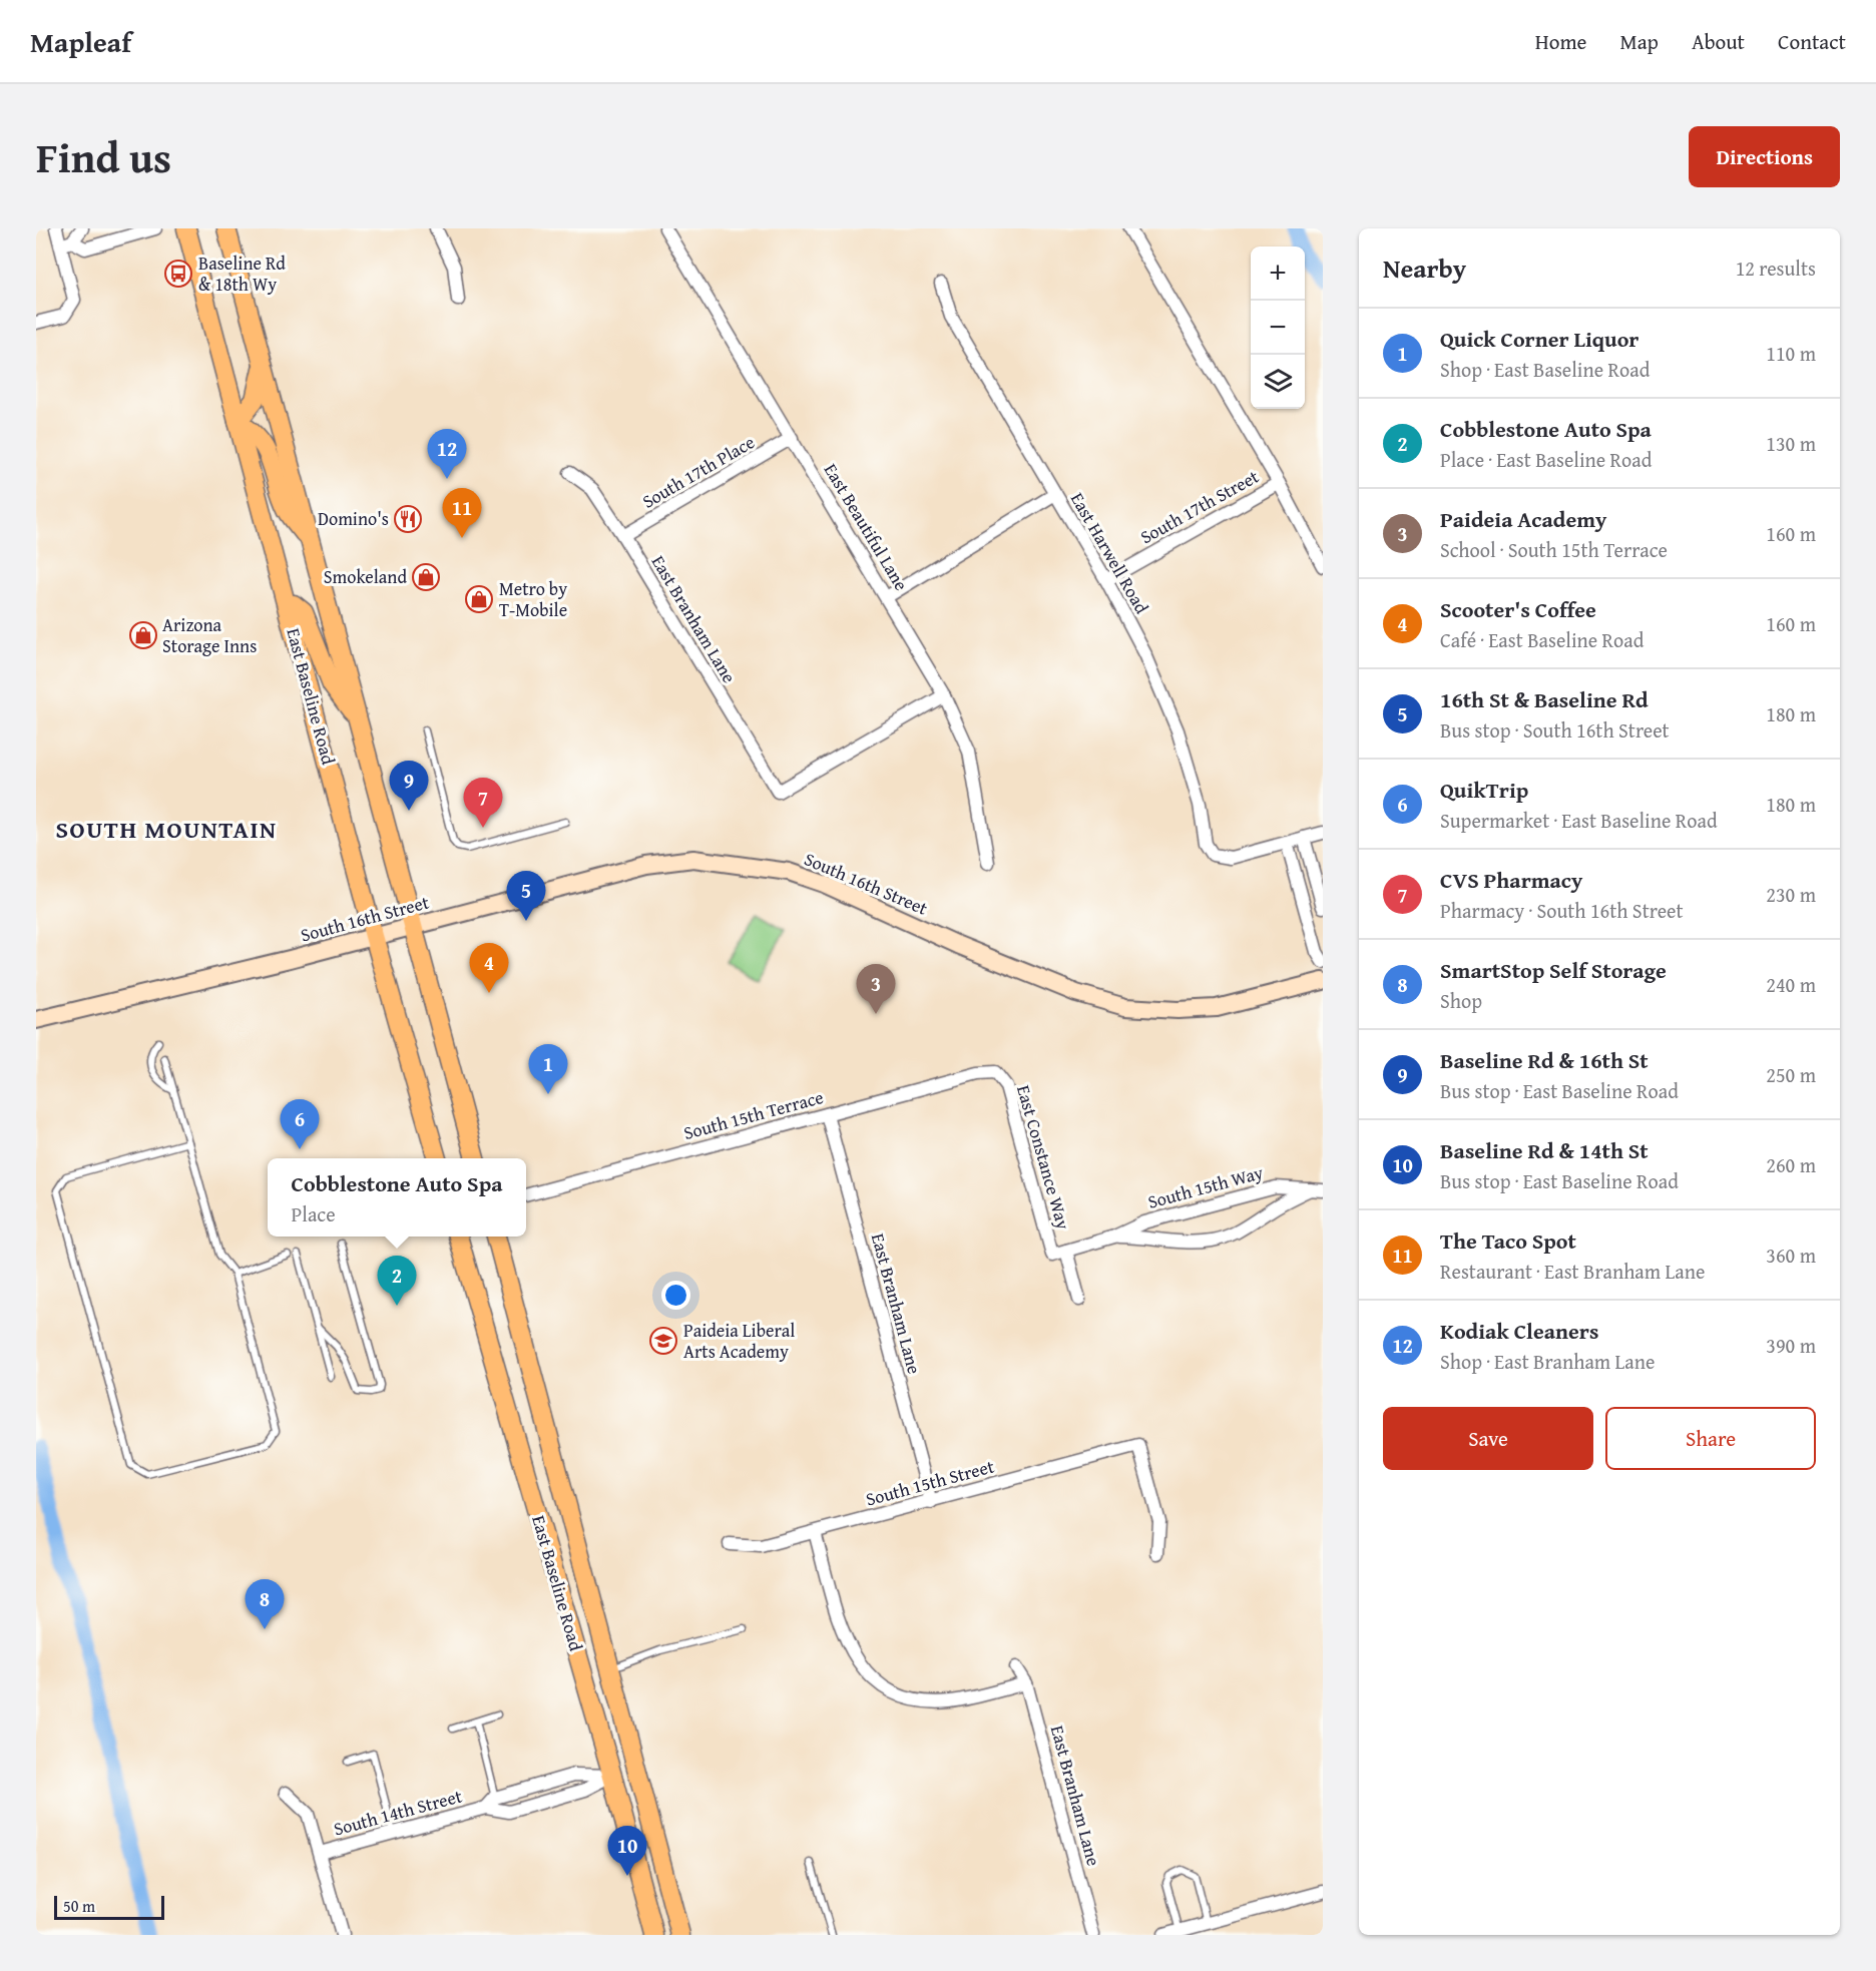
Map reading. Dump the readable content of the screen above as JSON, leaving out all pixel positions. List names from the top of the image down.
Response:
{
  "streets": {
    "main road": ["East Baseline Road", "South 16th Street"],
    "street": [
      "South 17th Place",
      "South 17th Street",
      "East Beautiful Lane",
      "East Harwell Road",
      "East Branham Lane",
      "South 15th Terrace",
      "East Constance Way",
      "South 15th Way",
      "South 15th Street",
      "South 14th Street"
    ]
  },
  "crossings": [
    ["South 17th Place", "East Beautiful Lane"],
    ["South 17th Place", "East Branham Lane"],
    ["South 17th Street", "East Harwell Road"],
    ["East Beautiful Lane", "East Branham Lane"],
    ["East Branham Lane", "South 15th Terrace"],
    ["East Branham Lane", "South 15th Street"],
    ["East Baseline Road", "South 16th Street"],
    ["East Baseline Road", "South 14th Street"],
    ["South 15th Terrace", "East Constance Way"],
    ["East Constance Way", "South 15th Way"]
  ],
  "districts": ["SOUTH MOUNTAIN"],
  "places": {
    "bus stop": ["Baseline Rd & 18th Wy"],
    "restaurant": ["Domino's"],
    "shop": ["Smokeland", "Metro by T-Mobile", "Arizona Storage Inns"],
    "school or university": ["Paideia Liberal Arts Academy"]
  },
  "scale_bar": "50 m",
  "page": {
    "header": "Mapleaf",
    "nav": [
      "Home",
      "Map",
      "About",
      "Contact"
    ],
    "title": "Find us",
    "buttons": [
      "Directions",
      ["Save", "Share"]
    ],
    "heading": ["Nearby", "12 results"],
    "map_buttons": ["+", "−"],
    "list": [
      {
        "mark": "1",
        "name": "Quick Corner Liquor",
        "note": "Shop · East Baseline Road",
        "value": "110 m"
      },
      {
        "mark": "2",
        "name": "Cobblestone Auto Spa",
        "note": "Place · East Baseline Road",
        "value": "130 m"
      },
      {
        "mark": "3",
        "name": "Paideia Academy",
        "note": "School · South 15th Terrace",
        "value": "160 m"
      },
      {
        "mark": "4",
        "name": "Scooter's Coffee",
        "note": "Café · East Baseline Road",
        "value": "160 m"
      },
      {
        "mark": "5",
        "name": "16th St & Baseline Rd",
        "note": "Bus stop · South 16th Street",
        "value": "180 m"
      },
      {
        "mark": "6",
        "name": "QuikTrip",
        "note": "Supermarket · East Baseline Road",
        "value": "180 m"
      },
      {
        "mark": "7",
        "name": "CVS Pharmacy",
        "note": "Pharmacy · South 16th Street",
        "value": "230 m"
      },
      {
        "mark": "8",
        "name": "SmartStop Self Storage",
        "note": "Shop",
        "value": "240 m"
      },
      {
        "mark": "9",
        "name": "Baseline Rd & 16th St",
        "note": "Bus stop · East Baseline Road",
        "value": "250 m"
      },
      {
        "mark": "10",
        "name": "Baseline Rd & 14th St",
        "note": "Bus stop · East Baseline Road",
        "value": "260 m"
      },
      {
        "mark": "11",
        "name": "The Taco Spot",
        "note": "Restaurant · East Branham Lane",
        "value": "360 m"
      },
      {
        "mark": "12",
        "name": "Kodiak Cleaners",
        "note": "Shop · East Branham Lane",
        "value": "390 m"
      }
    ],
    "pins": [
      "12",
      "11",
      "9",
      "7",
      "5",
      "4",
      "3",
      "1",
      "6",
      "2",
      "8",
      "10"
    ],
    "popup": ["Cobblestone Auto Spa", "Place"],
    "scale": "50 m"
  }
}
